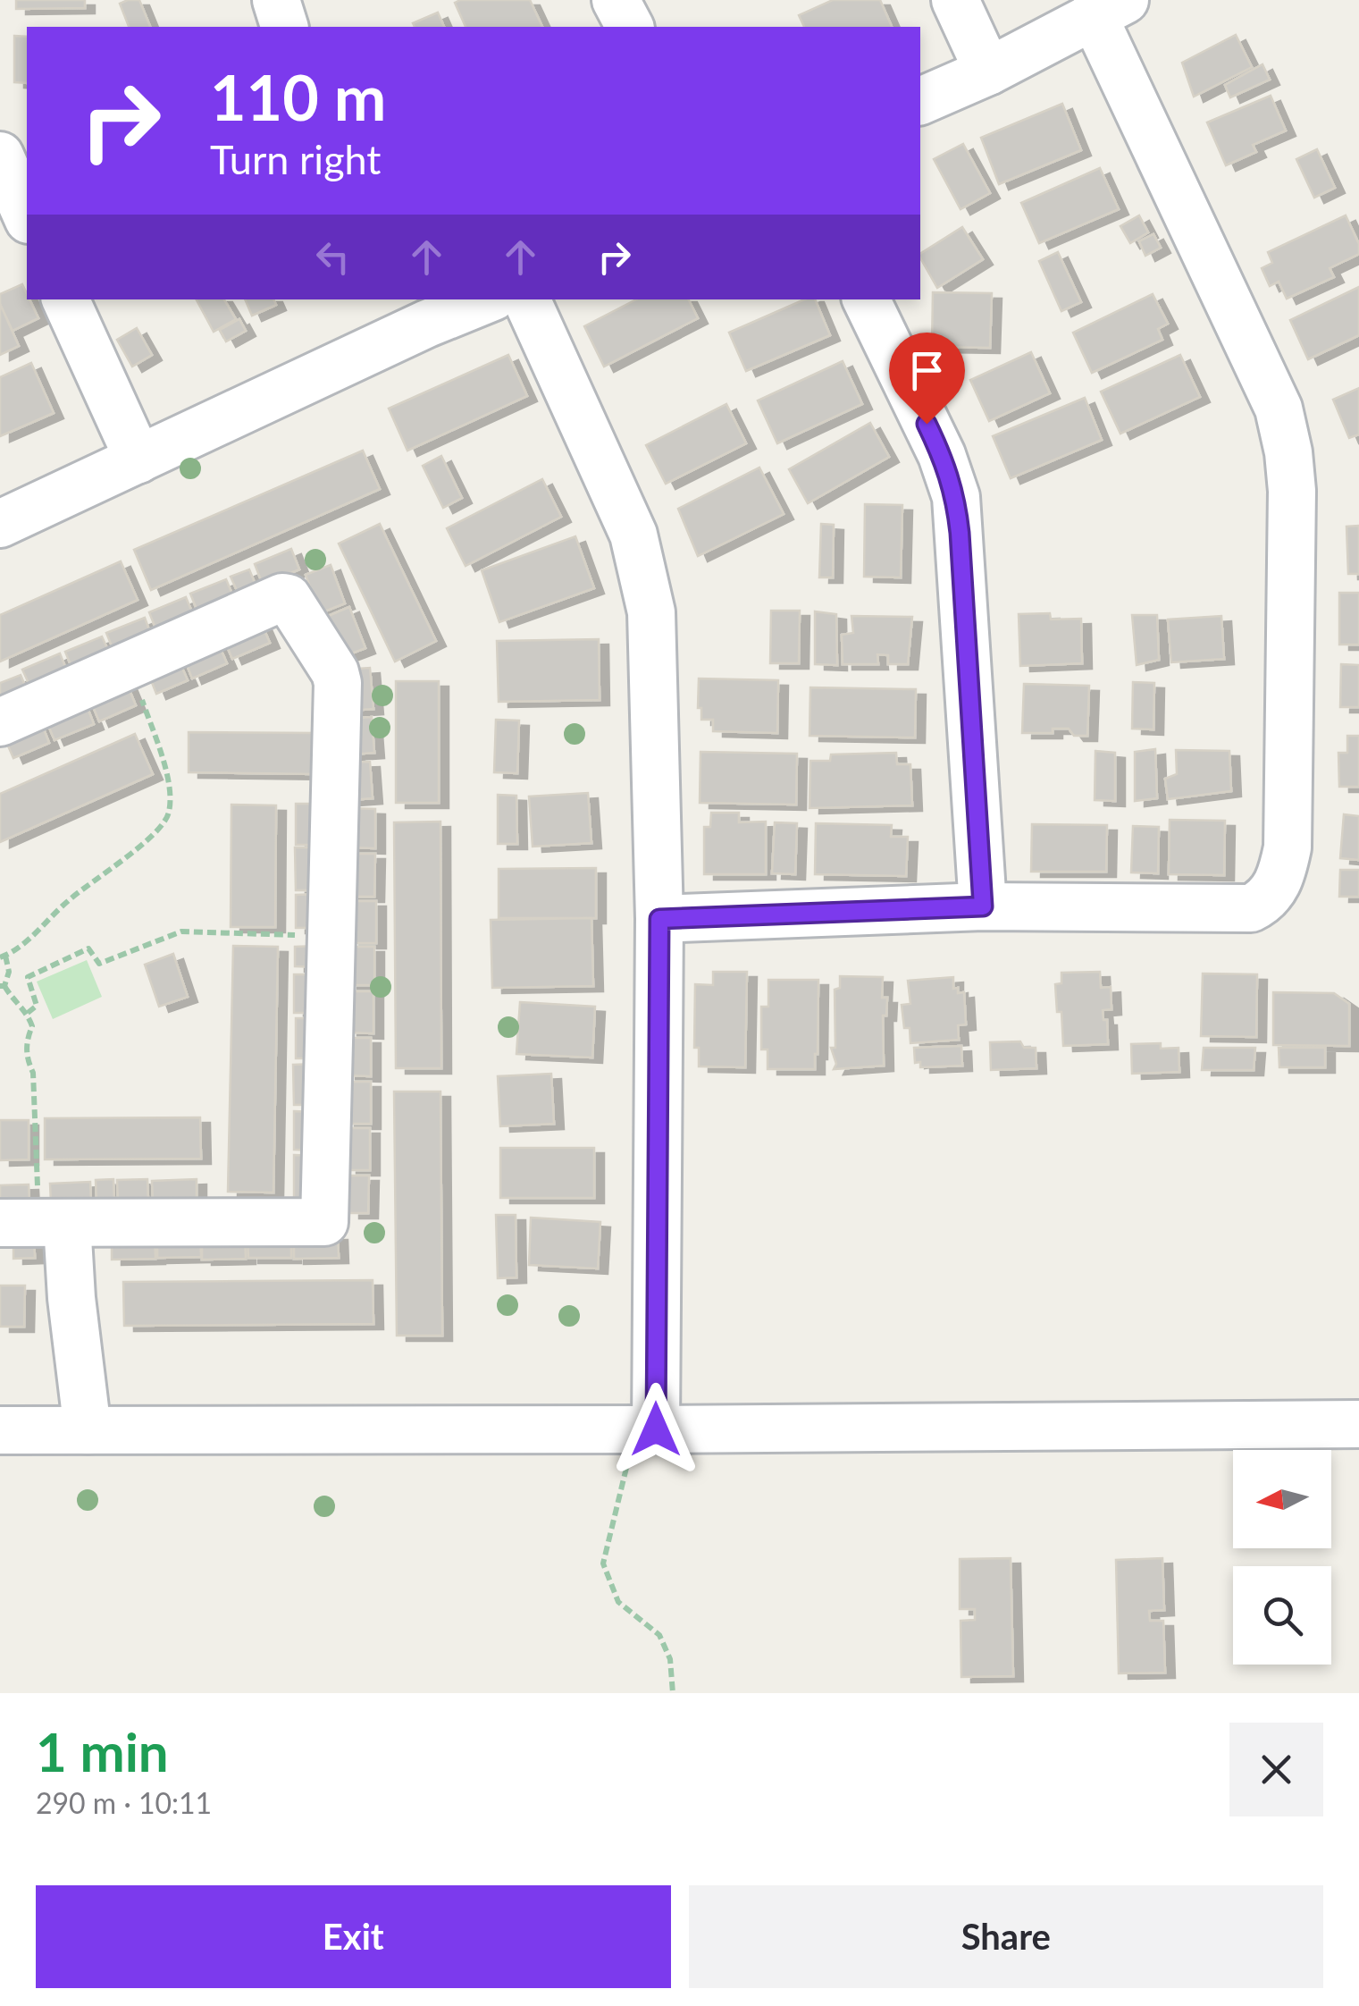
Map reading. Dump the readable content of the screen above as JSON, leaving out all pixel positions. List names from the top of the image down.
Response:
{
  "north": "left",
  "page": {
    "turn": ["110 m", "Turn right"],
    "heading": ["1 min", "290 m · 10:11"],
    "buttons": ["Exit", "Share"]
  }
}
